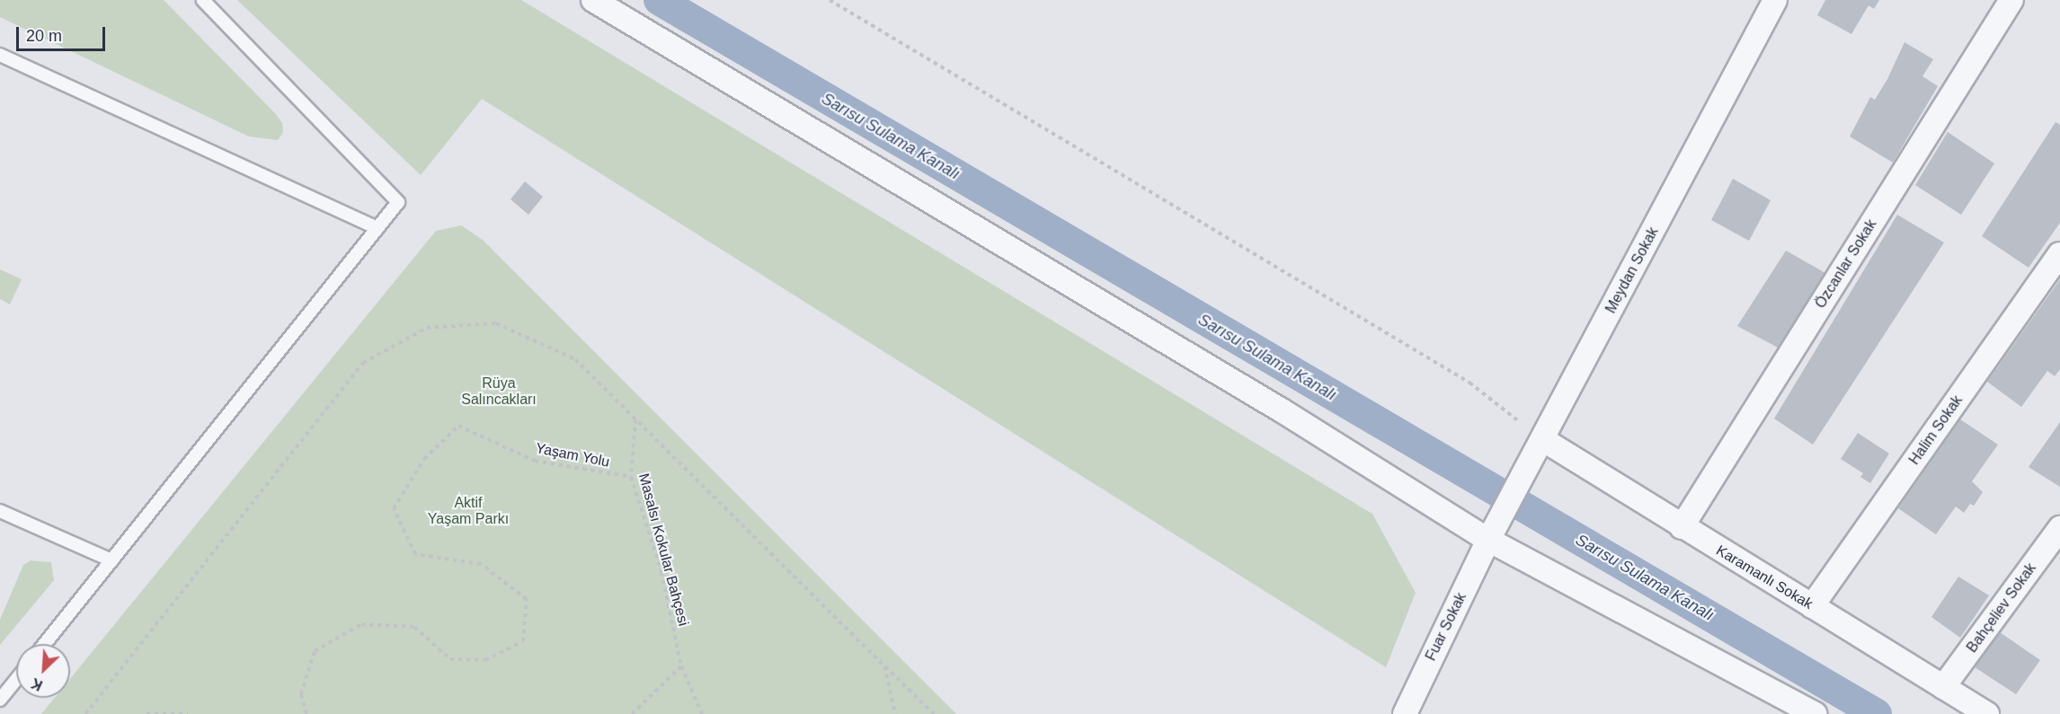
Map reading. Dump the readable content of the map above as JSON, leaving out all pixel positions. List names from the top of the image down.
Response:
{
  "streets": {
    "street": [
      "Özcanlar Sokak",
      "Meydan Sokak",
      "Halim Sokak",
      "Karamanlı Sokak",
      "Bahçeliev Sokak",
      "Fuar Sokak"
    ],
    "path": ["Yaşam Yolu", "Masalsı Kokular Bahçesi"]
  },
  "crossings": [
    ["Özcanlar Sokak", "Karamanlı Sokak"],
    ["Meydan Sokak", "Karamanlı Sokak"],
    ["Meydan Sokak", "Fuar Sokak"],
    ["Halim Sokak", "Karamanlı Sokak"],
    ["Yaşam Yolu", "Masalsı Kokular Bahçesi"],
    ["Karamanlı Sokak", "Bahçeliev Sokak"]
  ],
  "water": ["Sarısu Sulama Kanalı"],
  "parks": ["Rüya Salıncakları", "Aktif Yaşam Parkı"],
  "scale_bar": "20 m",
  "north": "bottom left"
}
